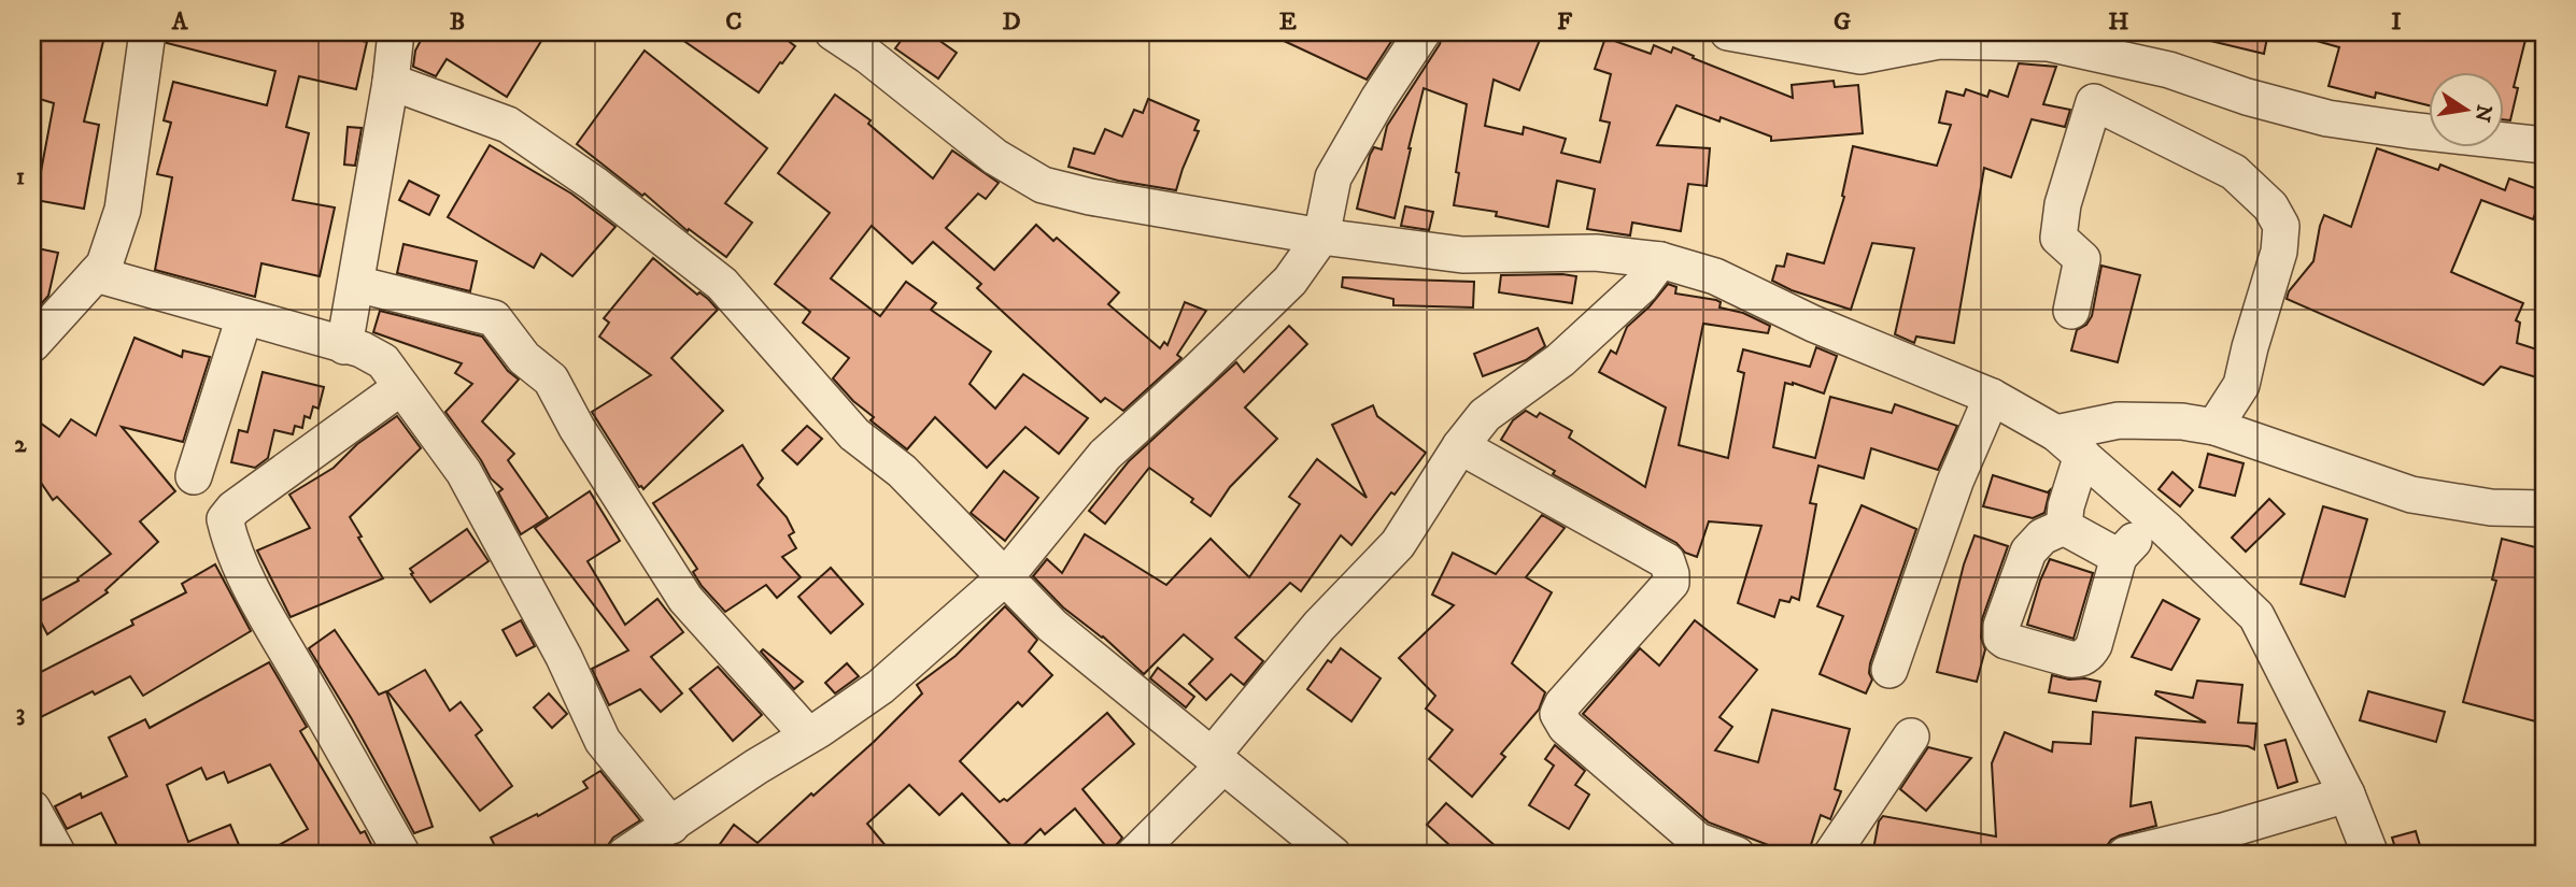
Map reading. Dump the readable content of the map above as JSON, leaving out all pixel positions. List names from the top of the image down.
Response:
{
  "north": "right",
  "grid": {
    "columns": [
      "A",
      "B",
      "C",
      "D",
      "E",
      "F",
      "G",
      "H",
      "I"
    ],
    "rows": ["1", "2", "3"]
  }
}
